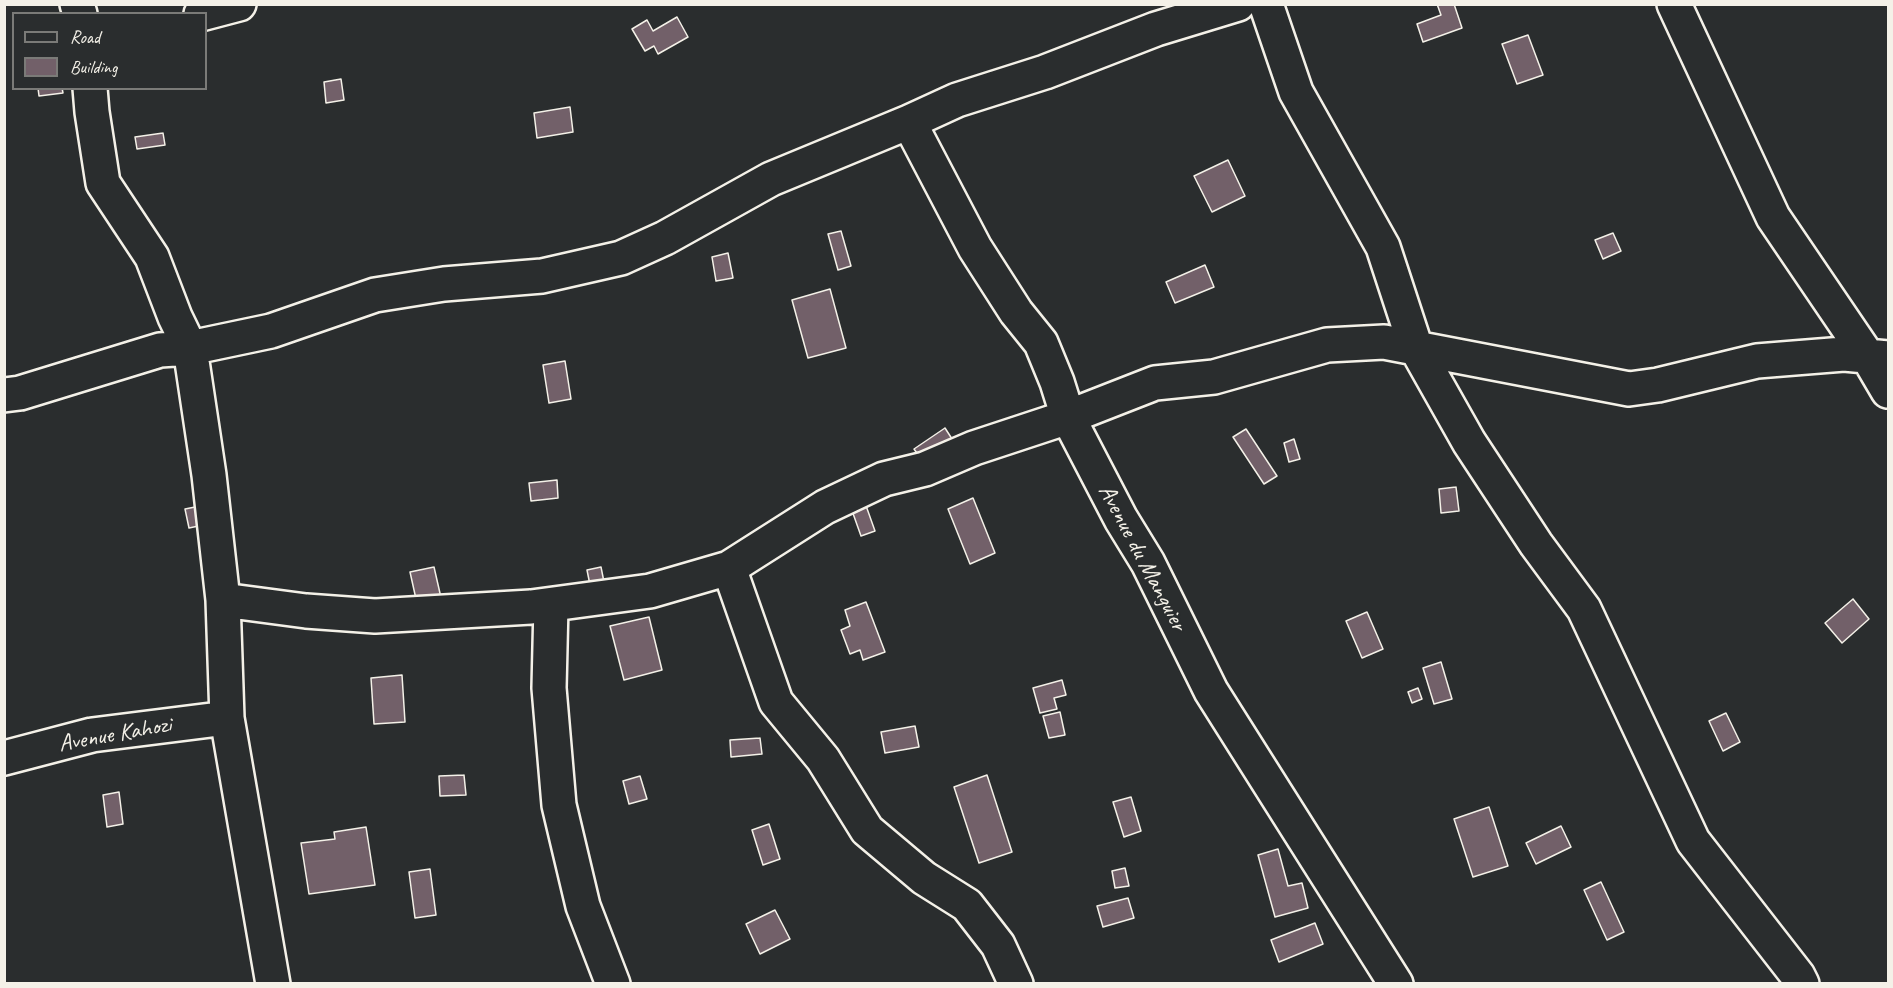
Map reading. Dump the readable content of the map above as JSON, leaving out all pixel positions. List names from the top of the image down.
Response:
{
  "streets": {
    "street": ["Avenue du Manguier", "Avenue Kahozi"]
  },
  "legend": ["Road", "Building"]
}
